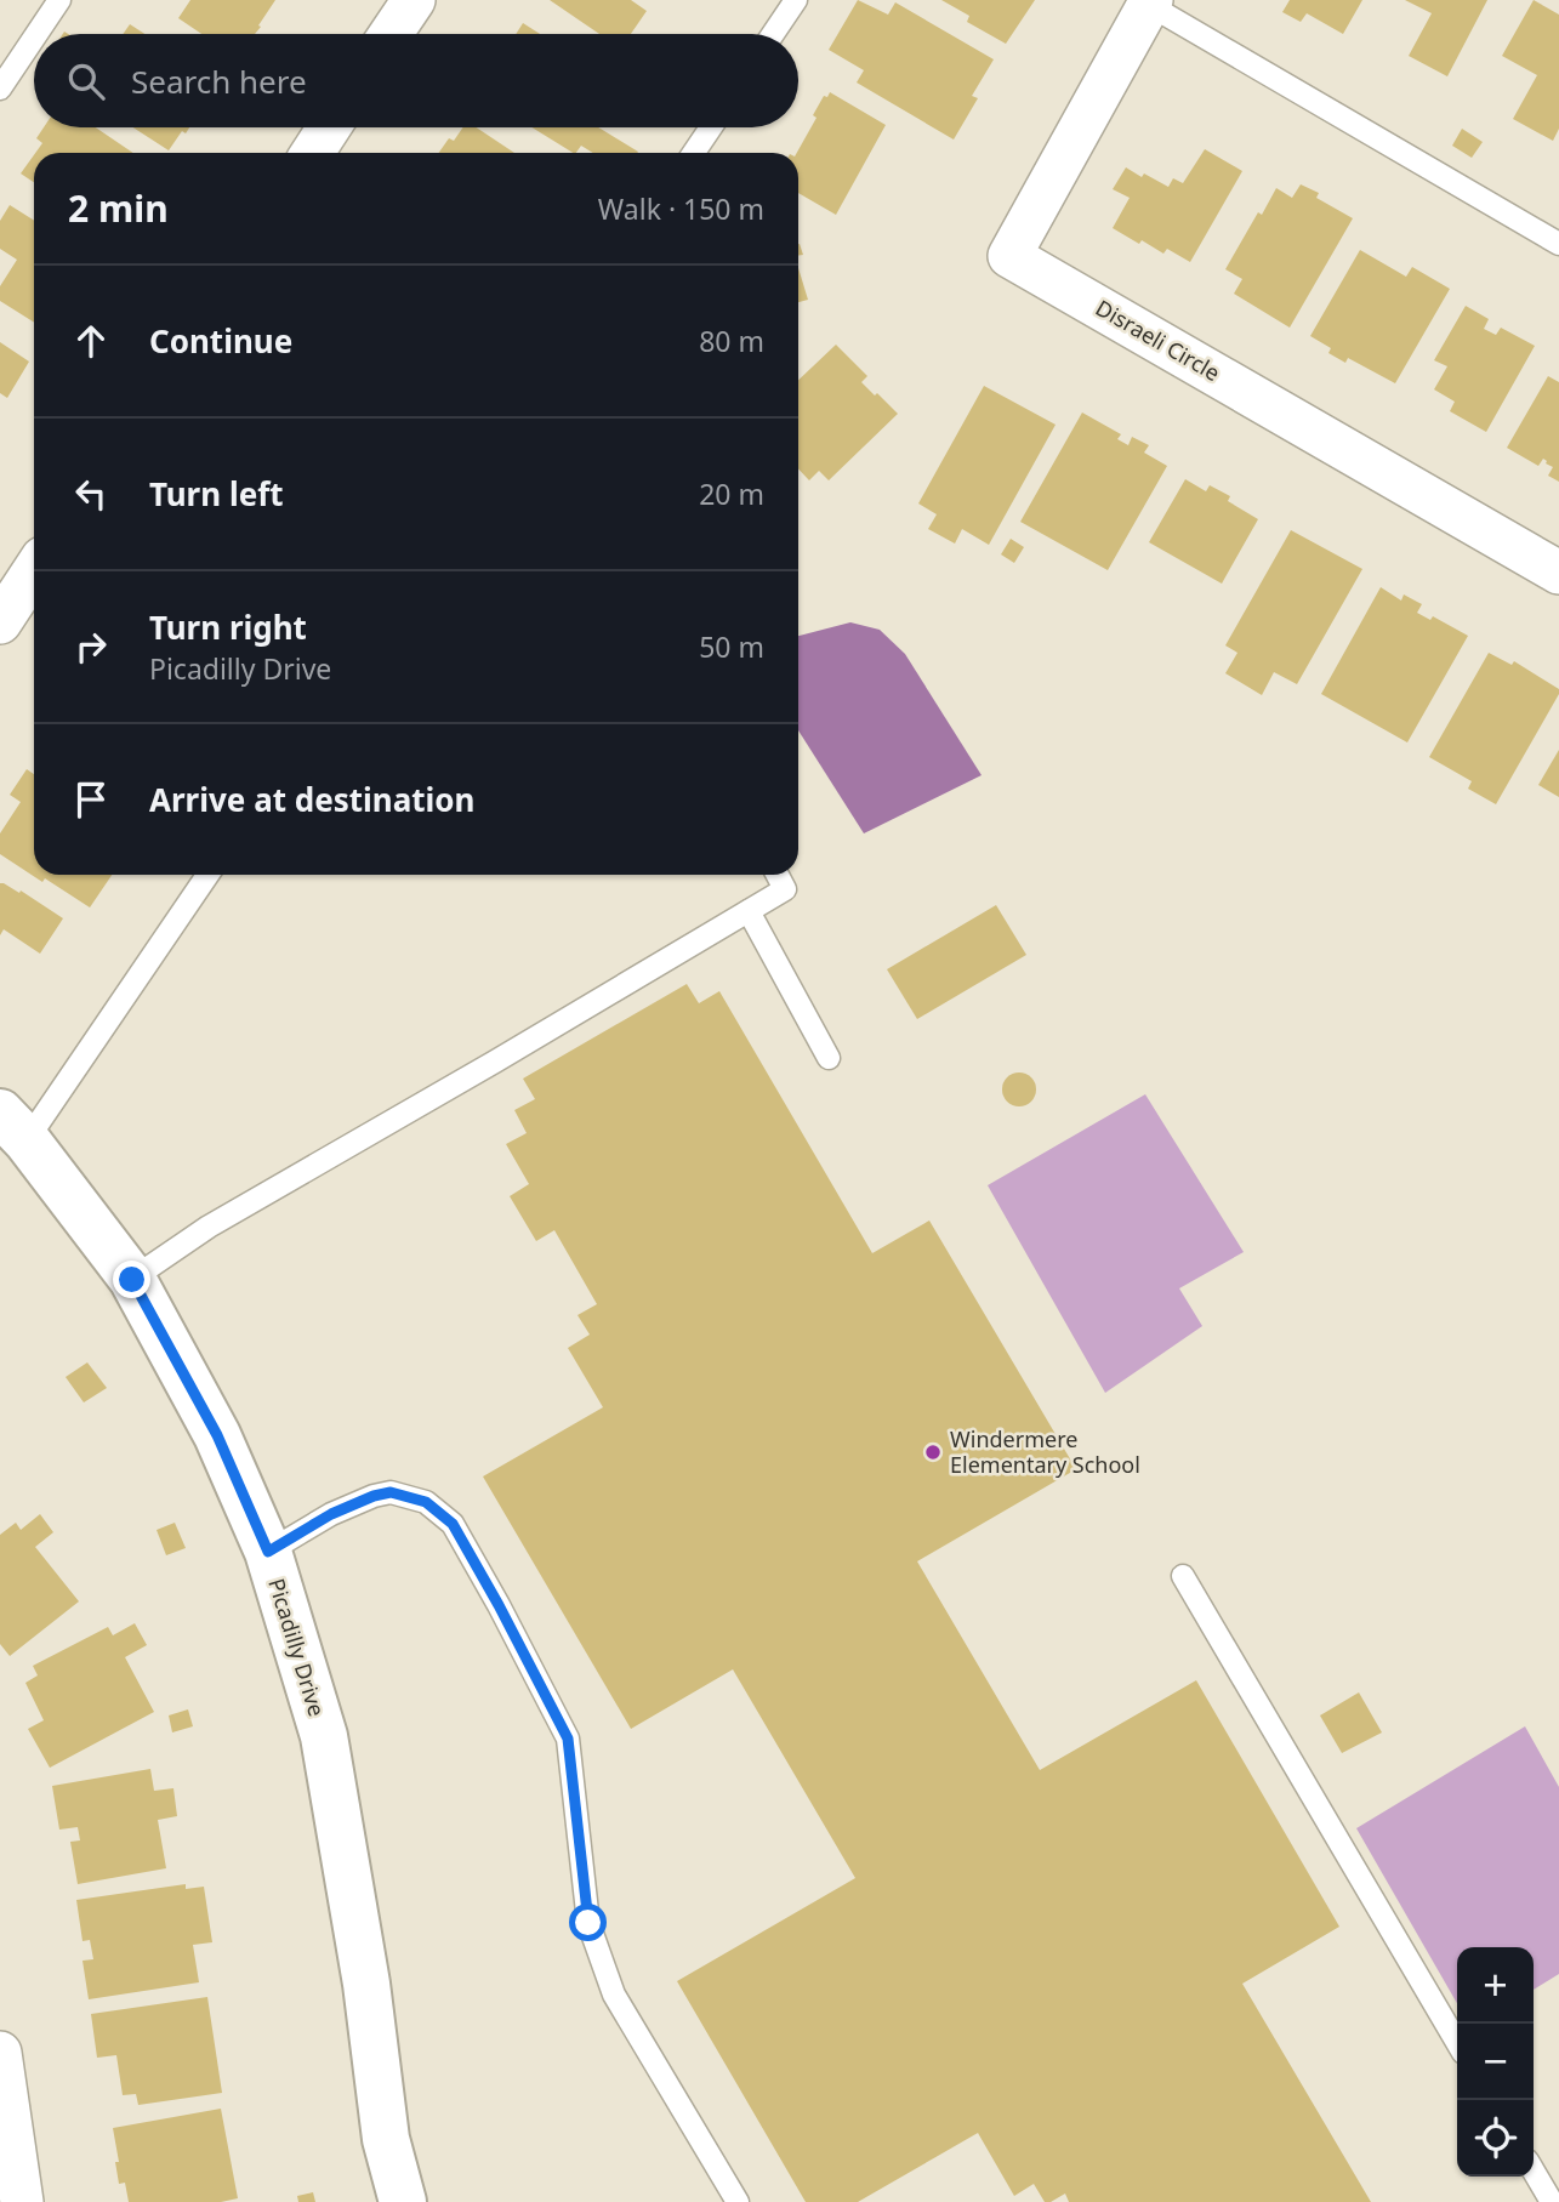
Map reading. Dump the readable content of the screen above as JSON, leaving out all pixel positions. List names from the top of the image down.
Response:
{
  "streets": {
    "street": ["Disraeli Circle", "Picadilly Drive"]
  },
  "places": ["Windermere Elementary School"],
  "page": {
    "search": "Search here",
    "heading": ["2 min", "Walk · 150 m"],
    "list": [
      ["Continue", "80 m"],
      ["Turn left", "20 m"],
      ["Turn right", "Picadilly Drive", "50 m"],
      "Arrive at destination"
    ],
    "map_buttons": ["+", "−"]
  }
}
